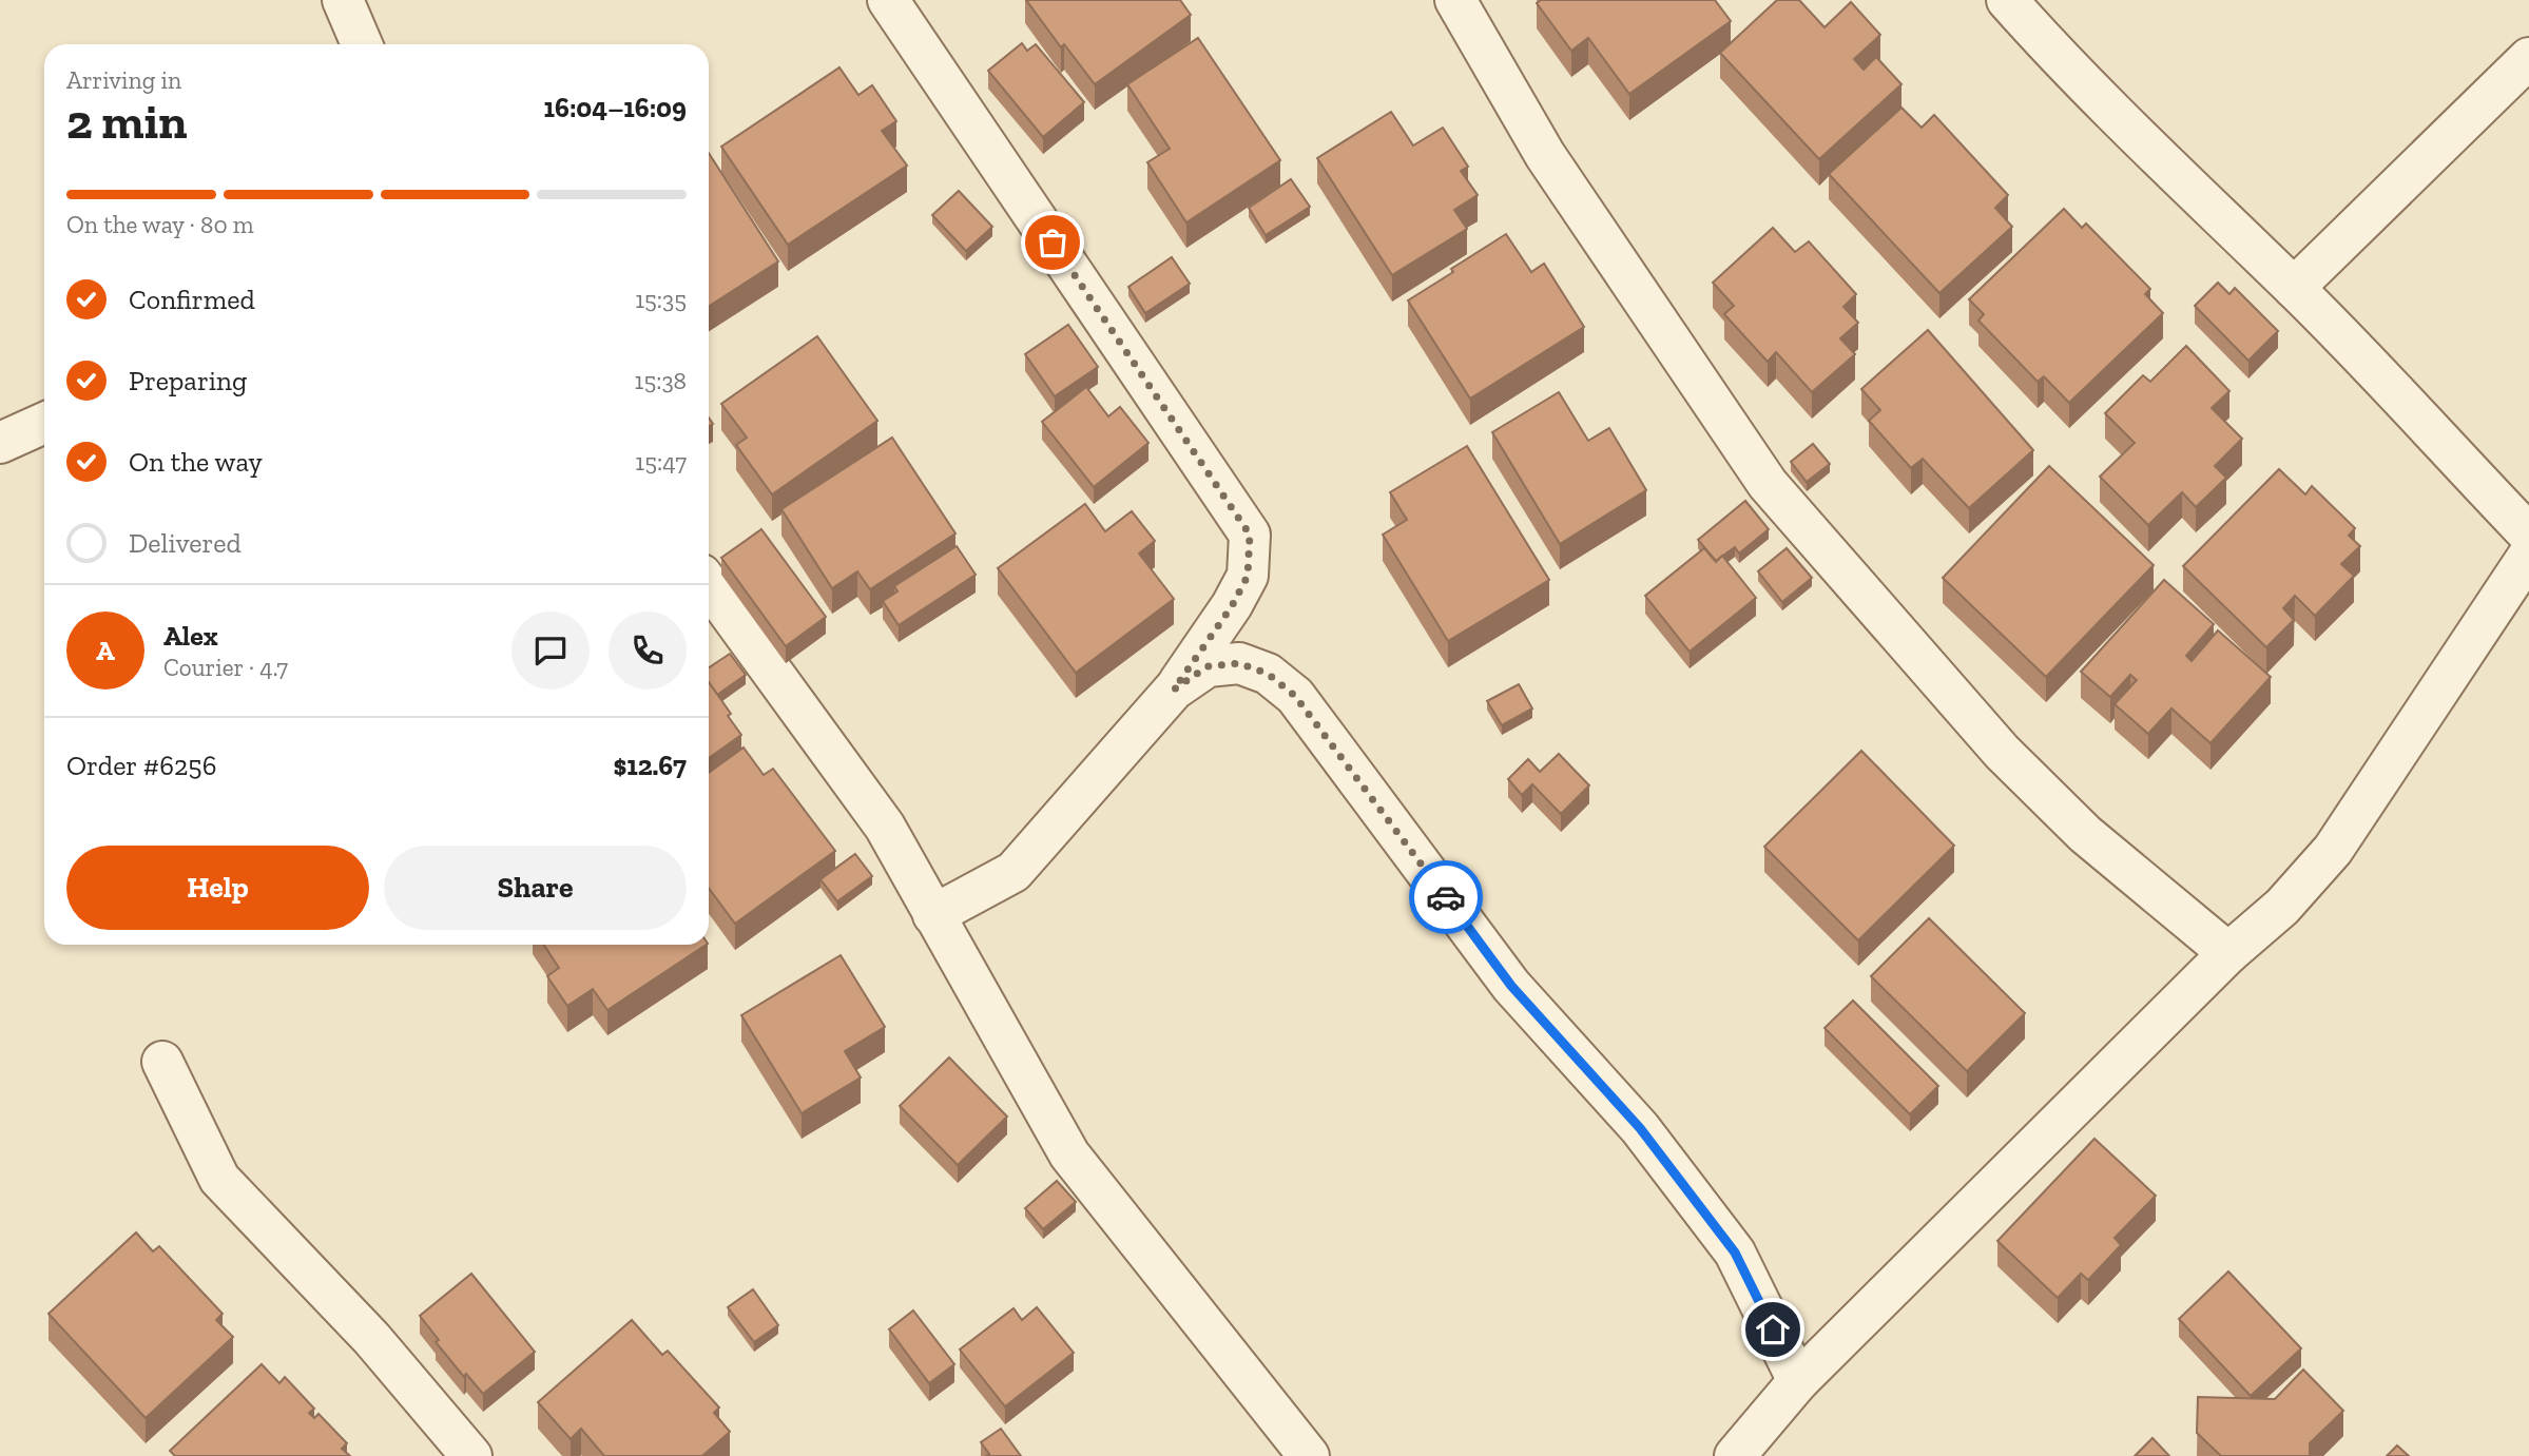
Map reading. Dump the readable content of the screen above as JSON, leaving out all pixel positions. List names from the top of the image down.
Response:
{
  "page": {
    "heading": ["2 min", "Arriving in", "16:04–16:09"],
    "panel": [
      "Alex",
      "Courier · 4.7",
      "Order #6256",
      "$12.67"
    ],
    "bar": "On the way · 80 m",
    "list": [
      ["Confirmed", "15:35"],
      ["Preparing", "15:38"],
      ["On the way", "15:47"],
      "Delivered"
    ],
    "round": "A",
    "buttons": ["Help", "Share"]
  }
}
